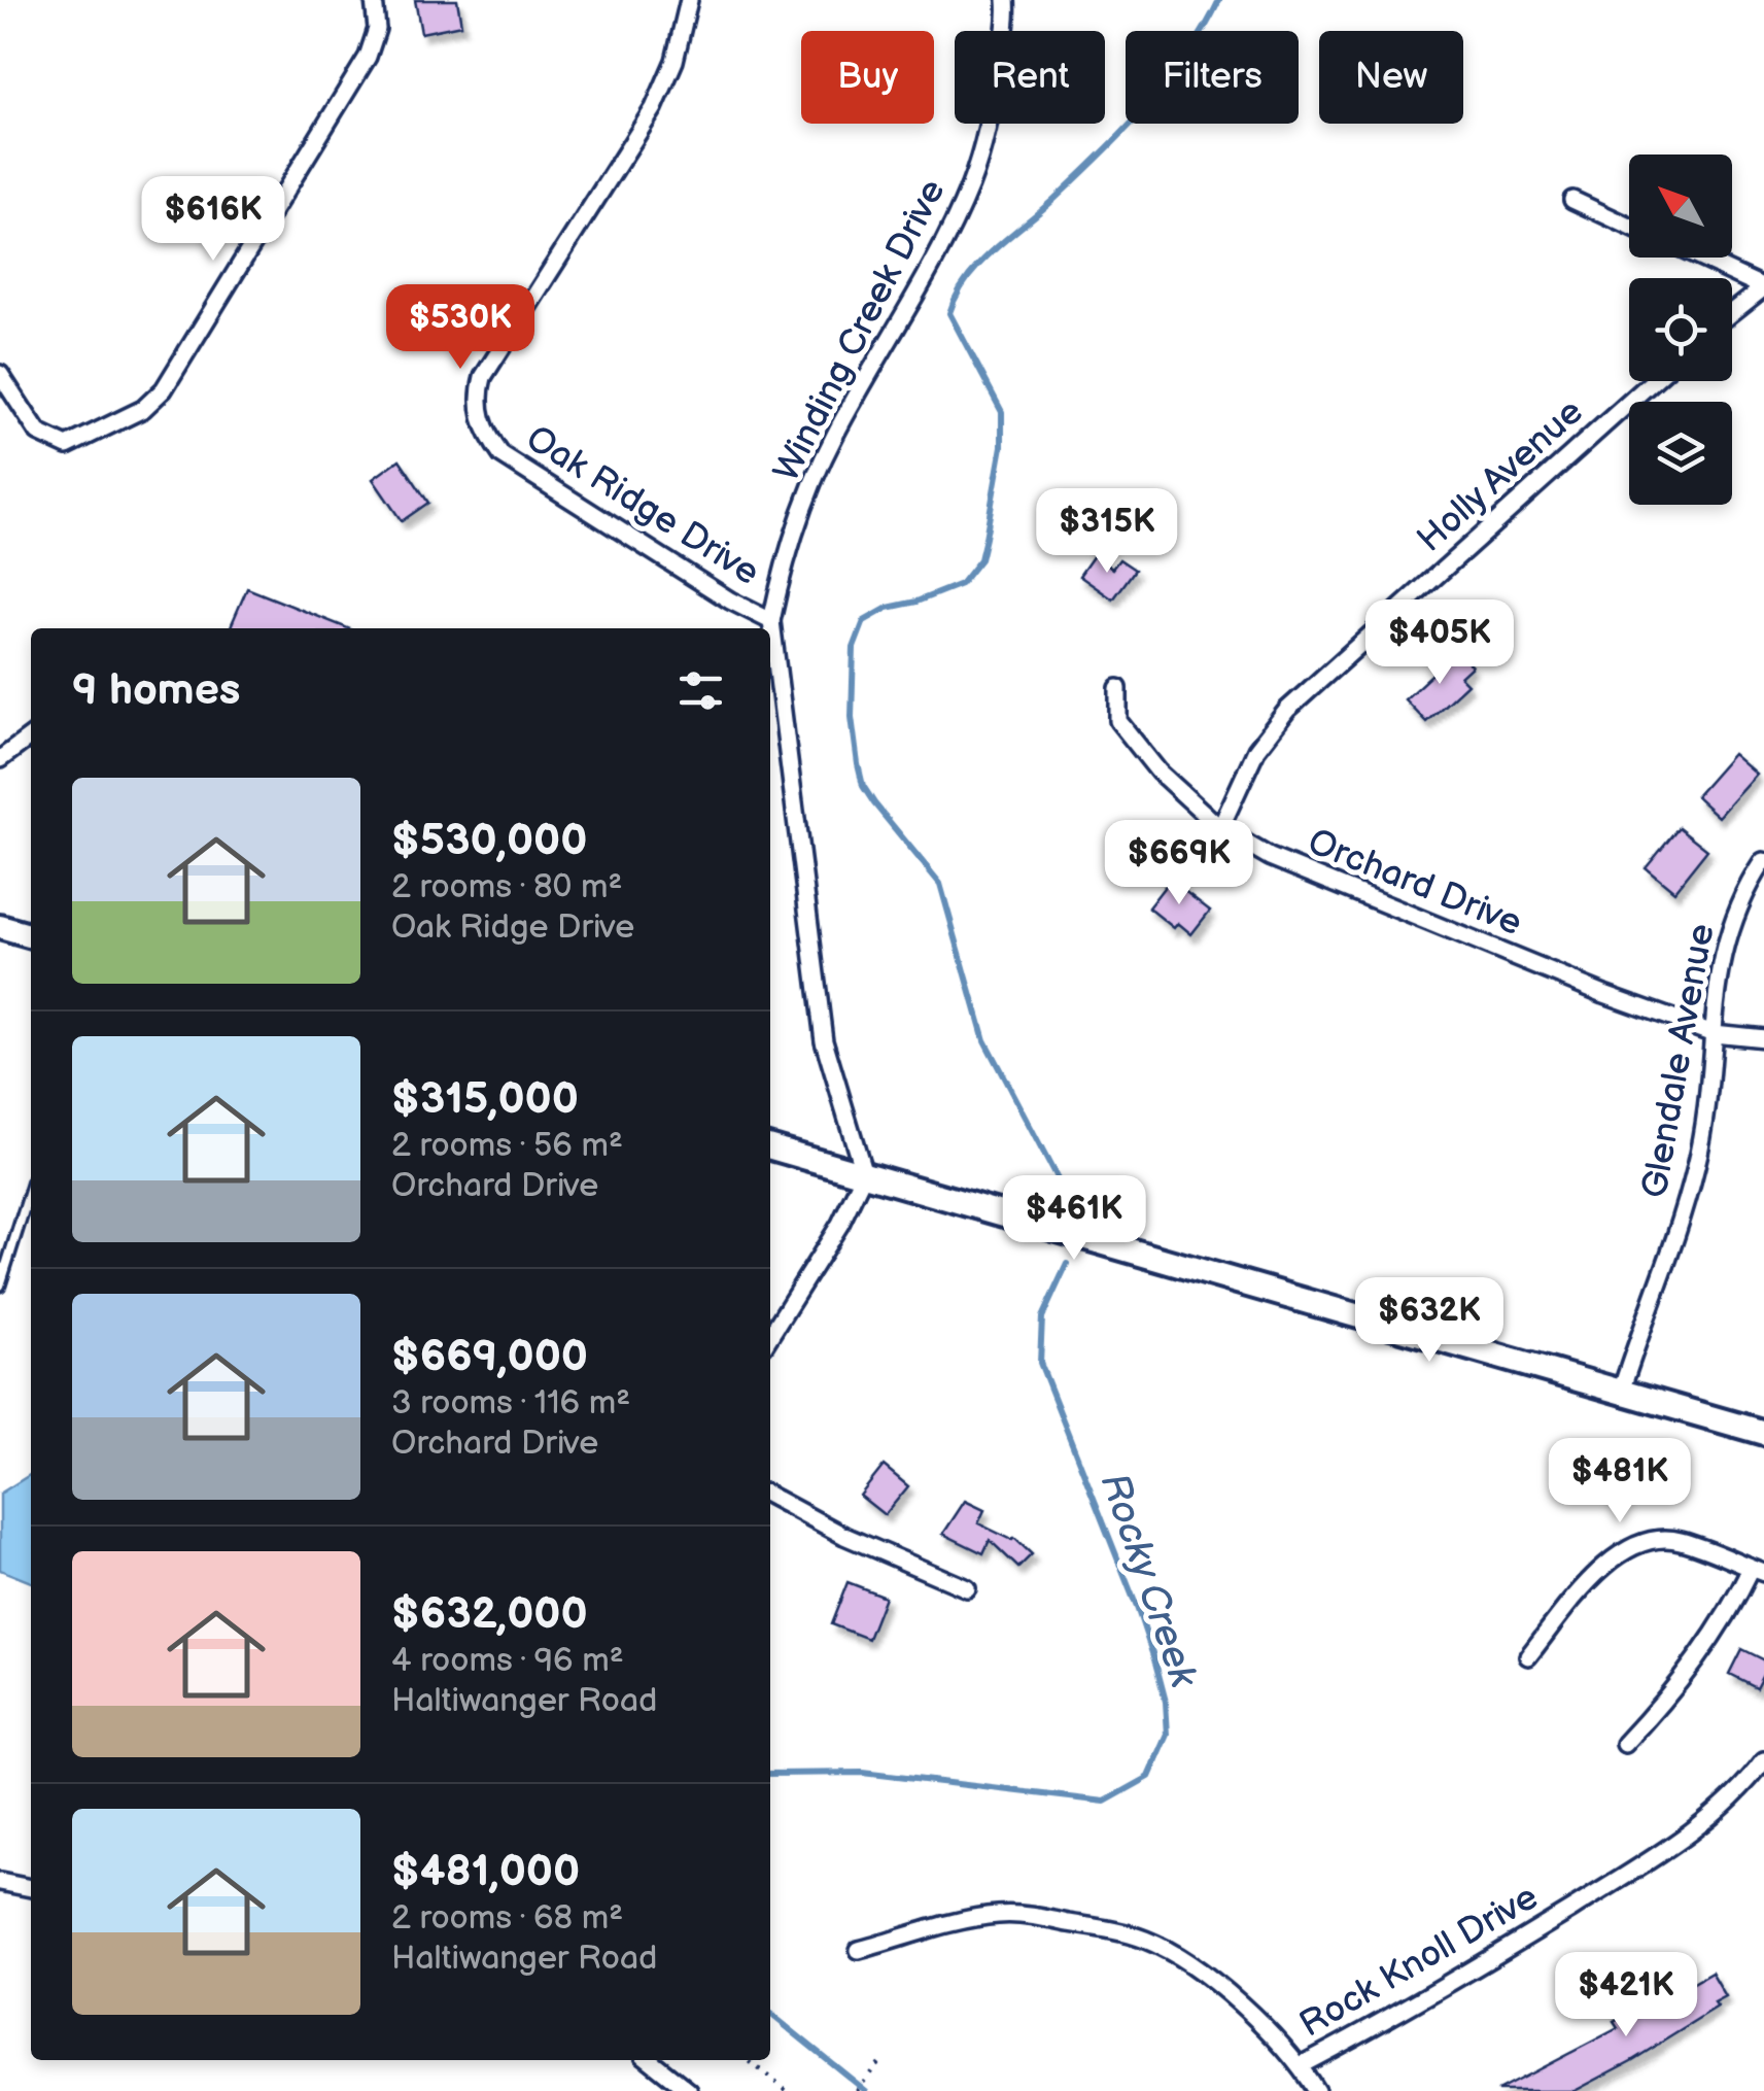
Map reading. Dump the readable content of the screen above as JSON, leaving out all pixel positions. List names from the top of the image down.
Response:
{
  "streets": {
    "street": [
      "Winding Creek Drive",
      "Holly Avenue",
      "Oak Ridge Drive",
      "Orchard Drive",
      "Glendale Avenue",
      "Rock Knoll Drive"
    ]
  },
  "crossings": [
    ["Winding Creek Drive", "Oak Ridge Drive"],
    ["Holly Avenue", "Orchard Drive"],
    ["Orchard Drive", "Glendale Avenue"]
  ],
  "water": ["Rocky Creek"],
  "north": "top left",
  "page": {
    "chip": [
      "Buy",
      "Rent",
      "Filters",
      "New"
    ],
    "price": [
      "$616K",
      "$530K",
      "$315K",
      "$405K",
      "$669K",
      "$461K",
      "$632K",
      "$481K",
      "$421K"
    ],
    "heading": "9 homes",
    "list": [
      {
        "name": "$530,000",
        "note": "2 rooms · 80 m² · Oak Ridge Drive"
      },
      {
        "name": "$315,000",
        "note": "2 rooms · 56 m² · Orchard Drive"
      },
      {
        "name": "$669,000",
        "note": "3 rooms · 116 m² · Orchard Drive"
      },
      {
        "name": "$632,000",
        "note": "4 rooms · 96 m² · Haltiwanger Road"
      },
      {
        "name": "$481,000",
        "note": "2 rooms · 68 m² · Haltiwanger Road"
      }
    ]
  }
}
